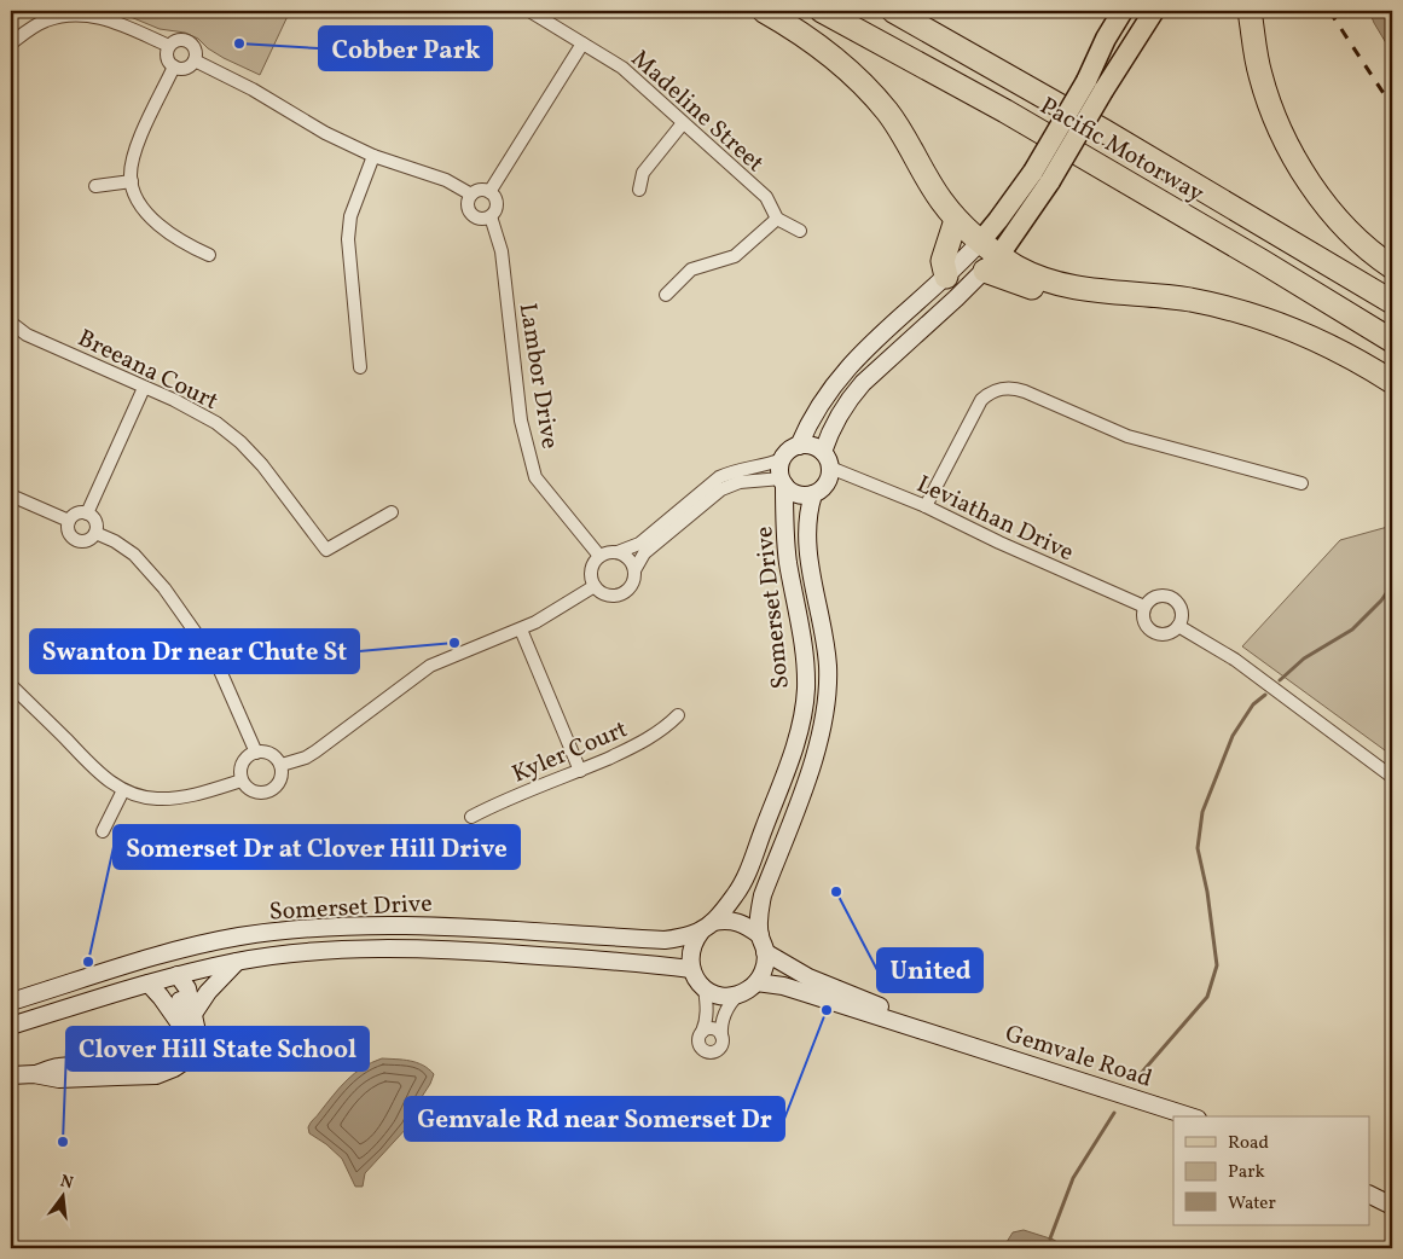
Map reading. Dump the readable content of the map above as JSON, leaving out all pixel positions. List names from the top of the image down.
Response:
{
  "streets": {
    "highway": ["Pacific Motorway"],
    "main road": ["Somerset Drive", "Gemvale Road"],
    "street": [
      "Madeline Street",
      "Breeana Court",
      "Lambor Drive",
      "Leviathan Drive",
      "Kyler Court"
    ]
  },
  "crossings": [
    ["Leviathan Drive", "Somerset Drive"],
    ["Somerset Drive", "Gemvale Road"]
  ],
  "places": [
    "Cobber Park",
    "Swanton Dr near Chute St",
    "United",
    "Somerset Dr at Clover Hill Drive",
    "Gemvale Rd near Somerset Dr",
    "Clover Hill State School"
  ],
  "legend": ["Road", "Park", "Water"],
  "north": "top"
}
